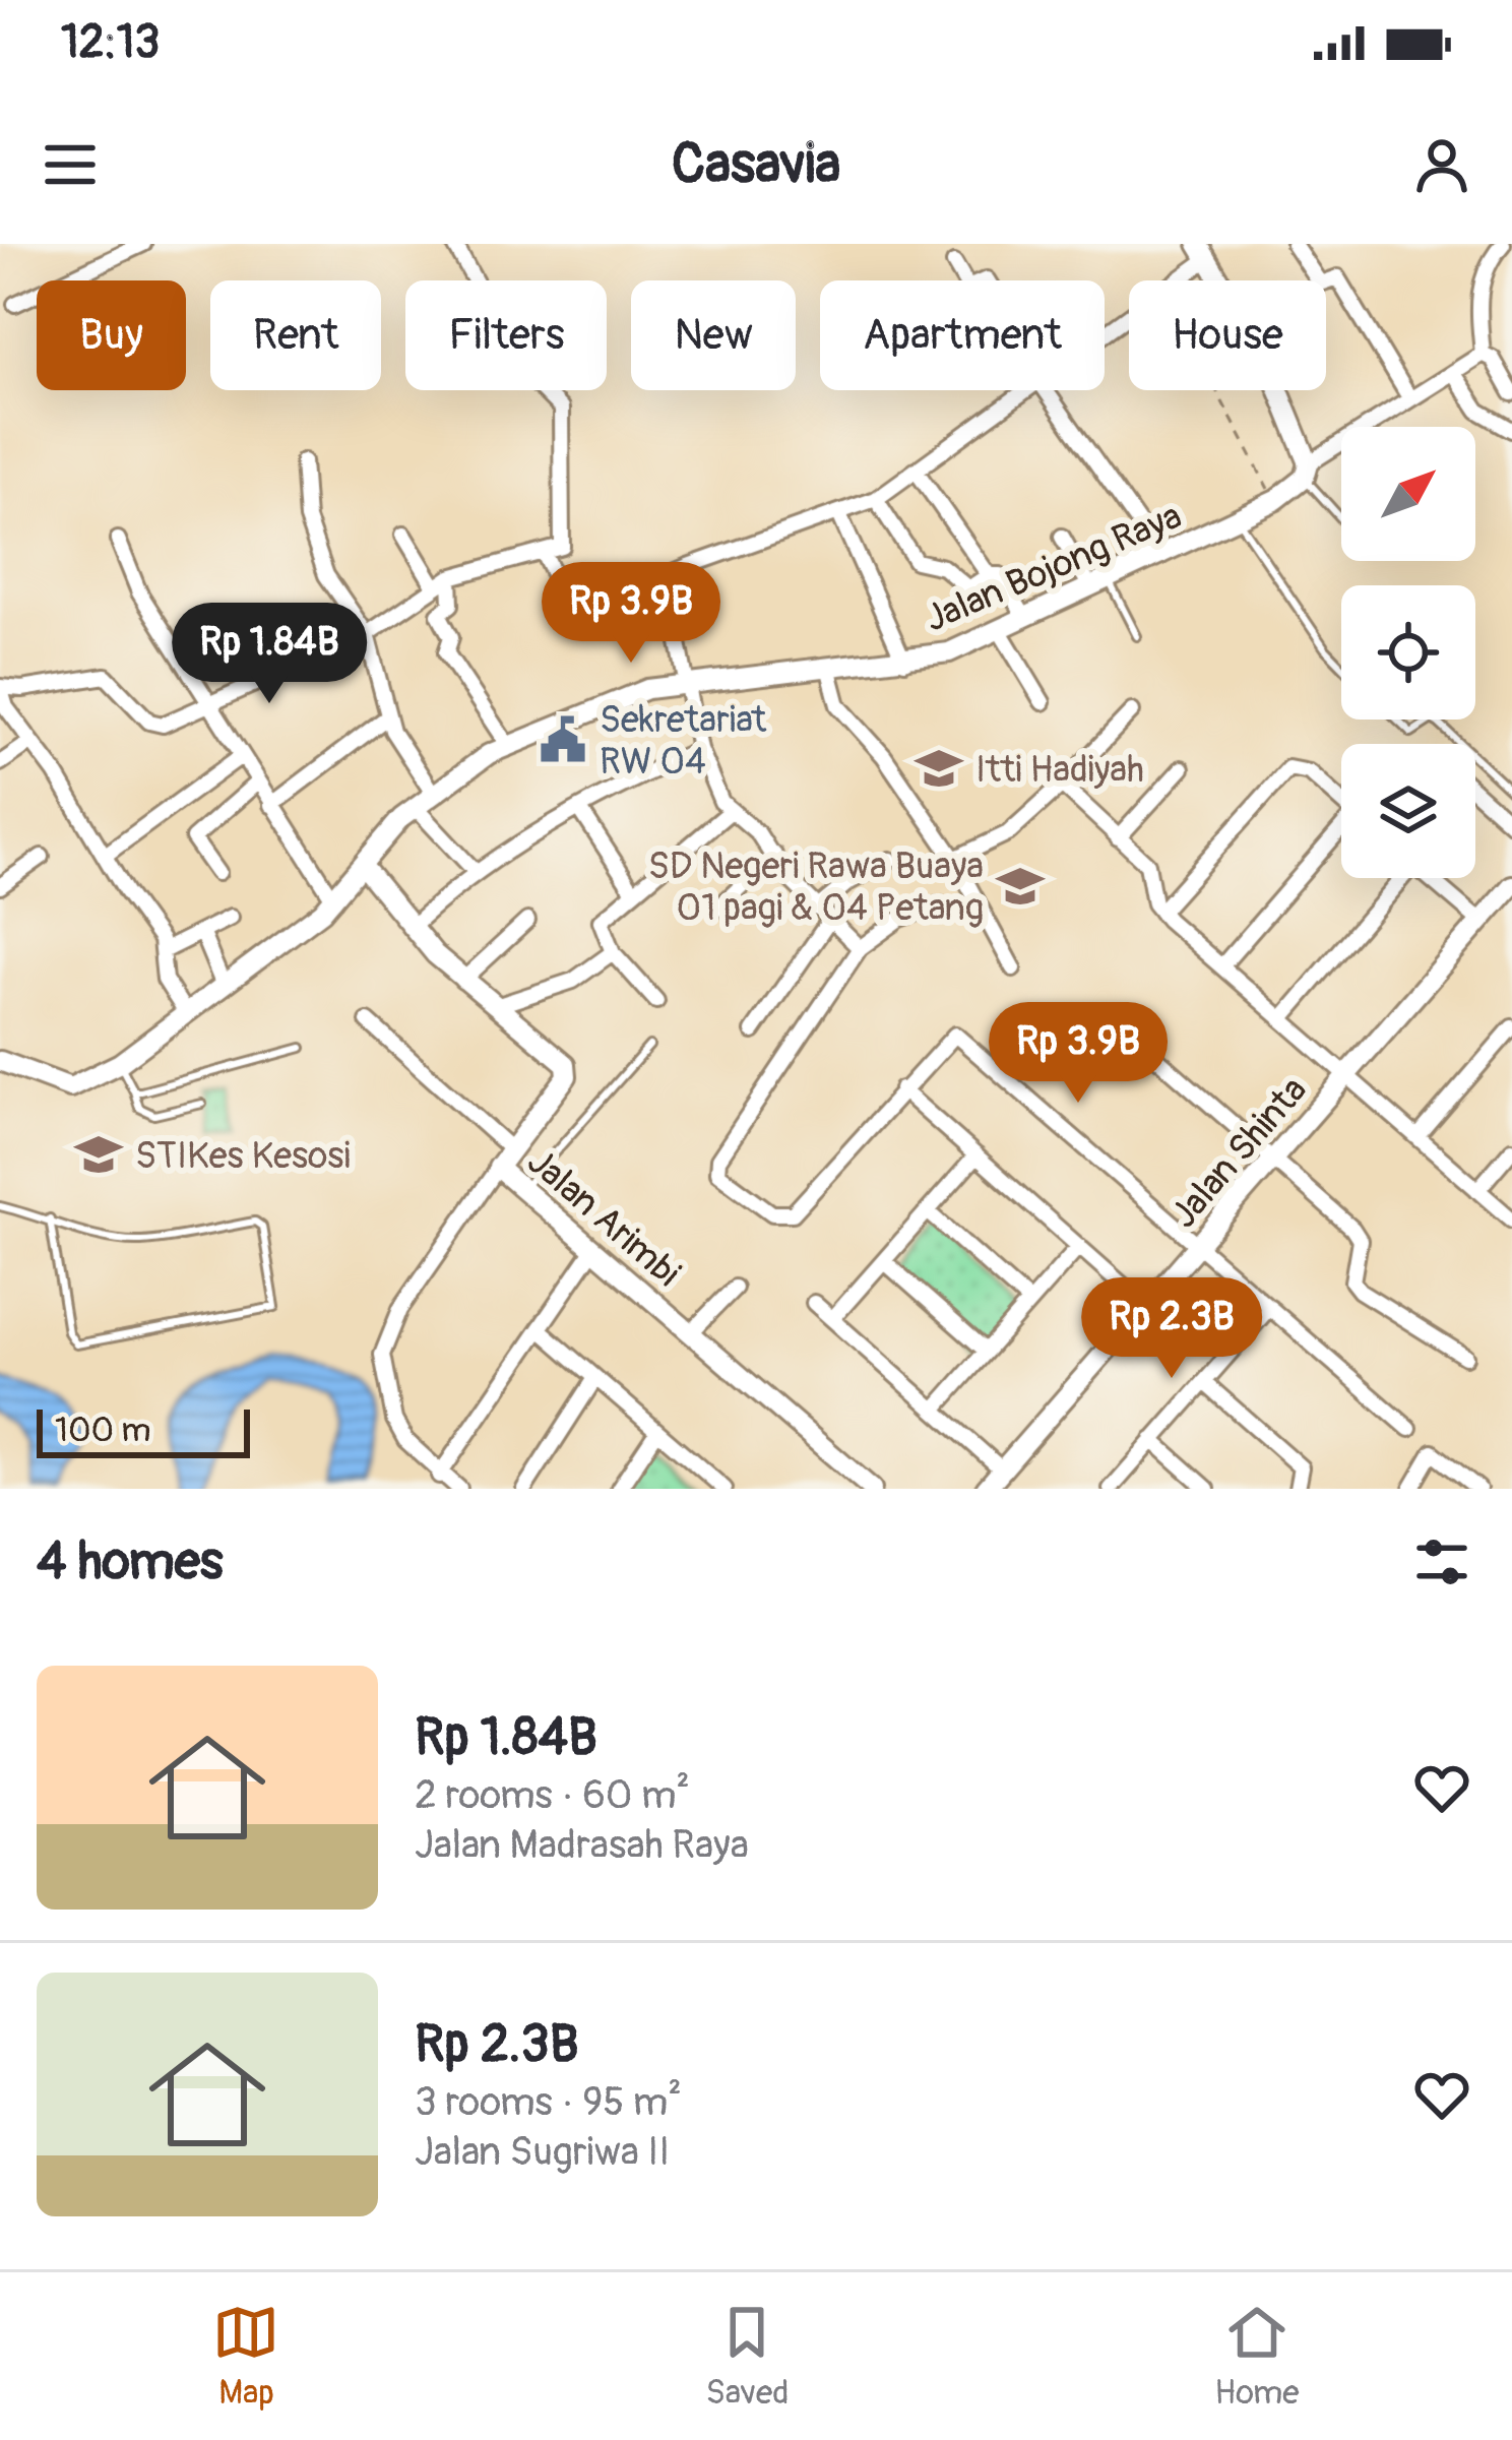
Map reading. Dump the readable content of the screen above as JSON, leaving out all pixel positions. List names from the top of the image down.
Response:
{
  "streets": {
    "street": ["Jalan Bojong Raya", "Jalan Shinta", "Jalan Arimbi"]
  },
  "crossings": [
    ["Jalan Bojong Raya", "Jalan Arimbi"]
  ],
  "places": {
    "public building": ["Sekretariat RW 04"],
    "school or university": ["Itti Hadiyah", "SD Negeri Rawa Buaya 01 pagi & 04 Petang", "STIKes Kesosi"]
  },
  "scale_bar": "100 m",
  "north": "top right",
  "page": {
    "status": "12:13",
    "header": "Casavia",
    "chip": [
      "Buy",
      "Rent",
      "Filters",
      "New",
      "Apartment",
      "House"
    ],
    "price": [
      "Rp 3.9B",
      "Rp 1.84B",
      "Rp 3.9B",
      "Rp 2.3B"
    ],
    "scale": "100 m",
    "heading": "4 homes",
    "list": [
      {
        "name": "Rp 1.84B",
        "note": "2 rooms · 60 m² · Jalan Madrasah Raya"
      },
      {
        "name": "Rp 2.3B",
        "note": "3 rooms · 95 m² · Jalan Sugriwa II"
      }
    ],
    "tabs": ["Map", "Saved", "Home"]
  }
}
